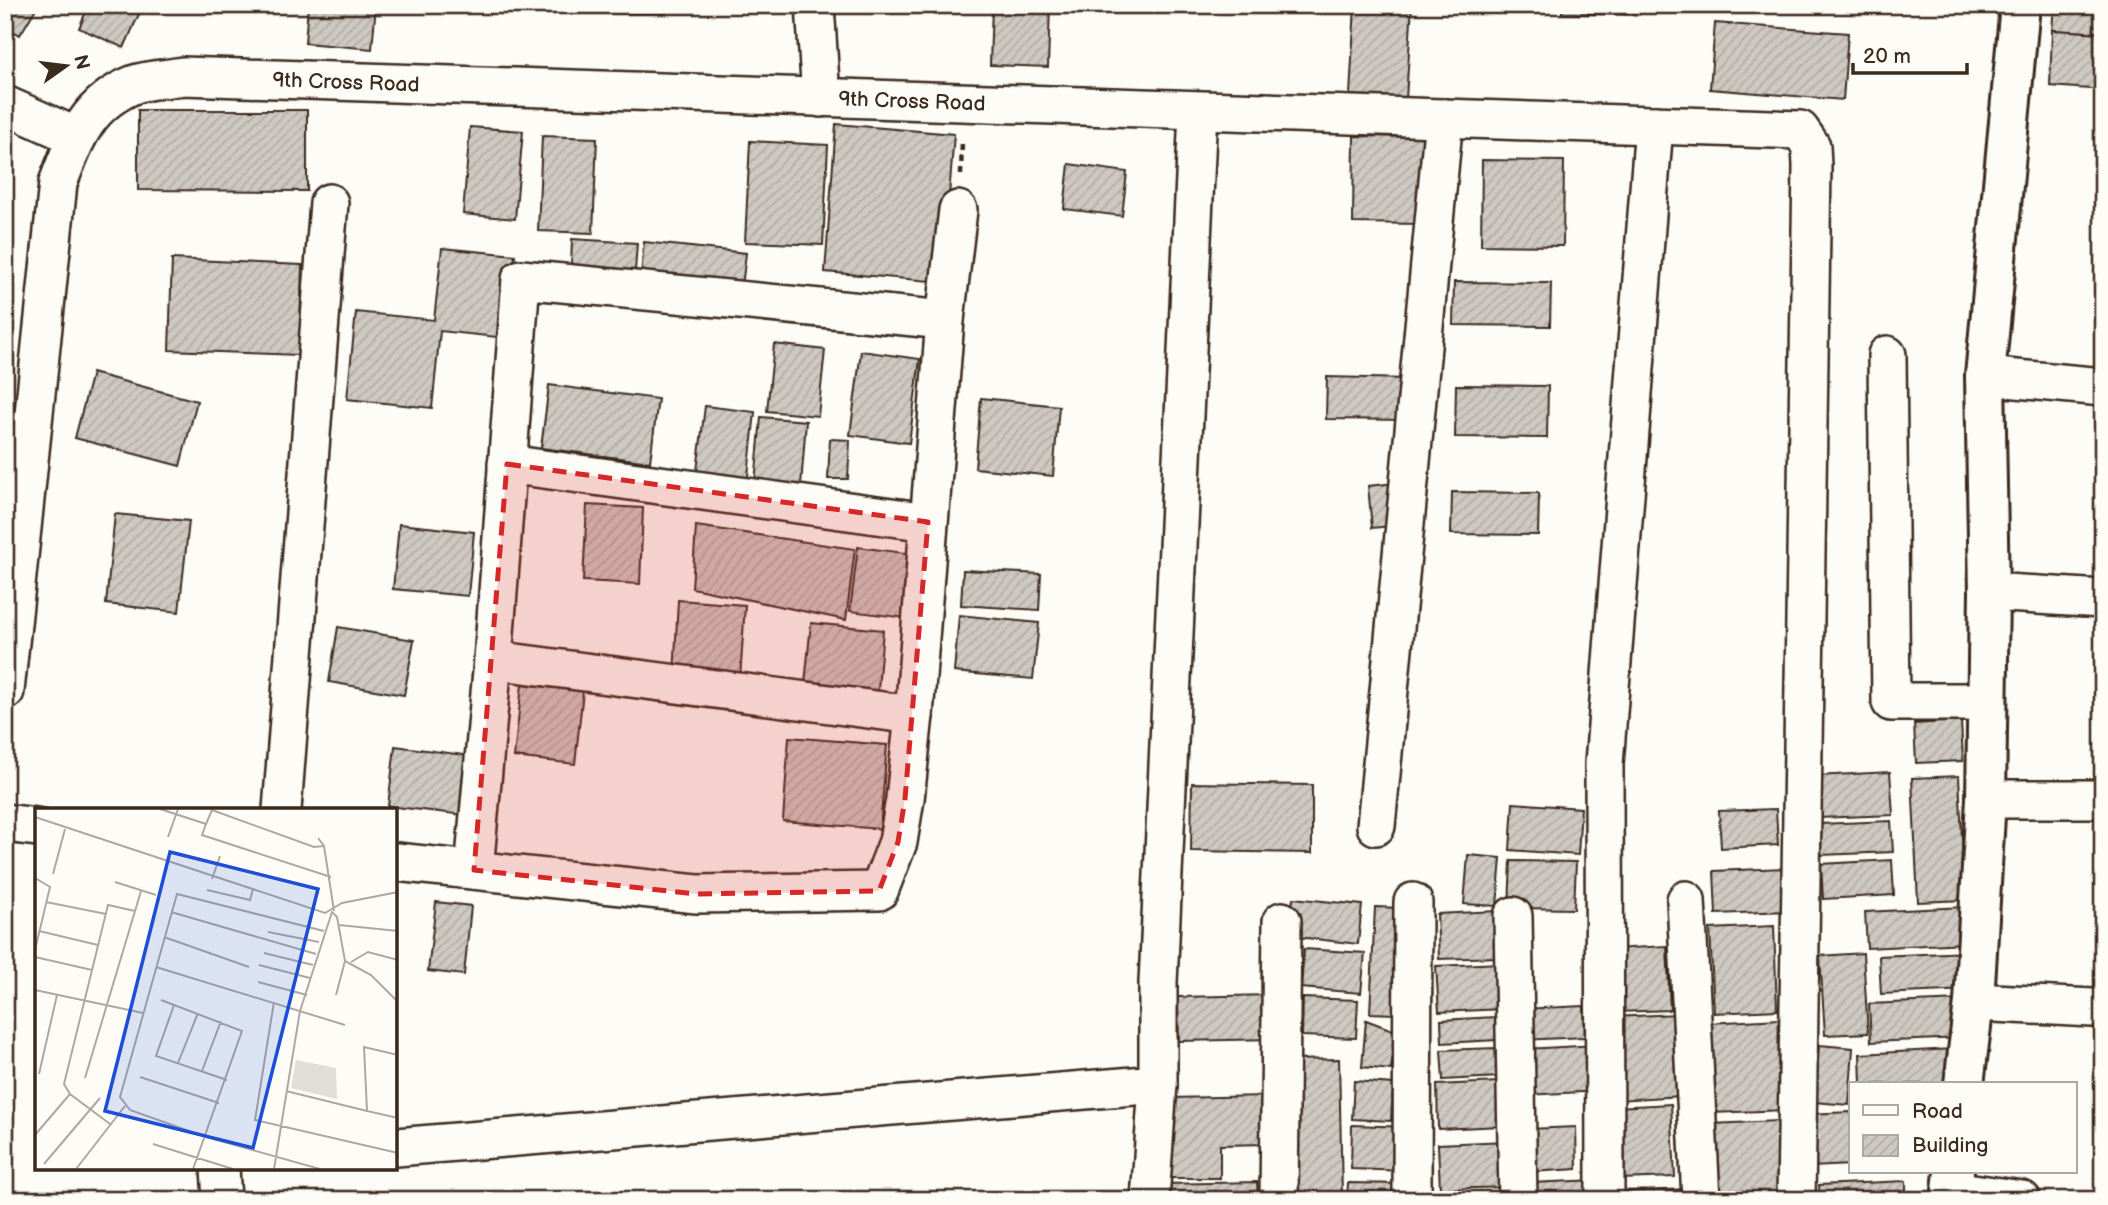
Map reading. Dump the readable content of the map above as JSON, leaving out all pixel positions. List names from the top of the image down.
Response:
{
  "streets": {
    "street": ["9th Cross Road"]
  },
  "legend": ["Road", "Building"],
  "scale_bar": "20 m",
  "north": "right"
}
